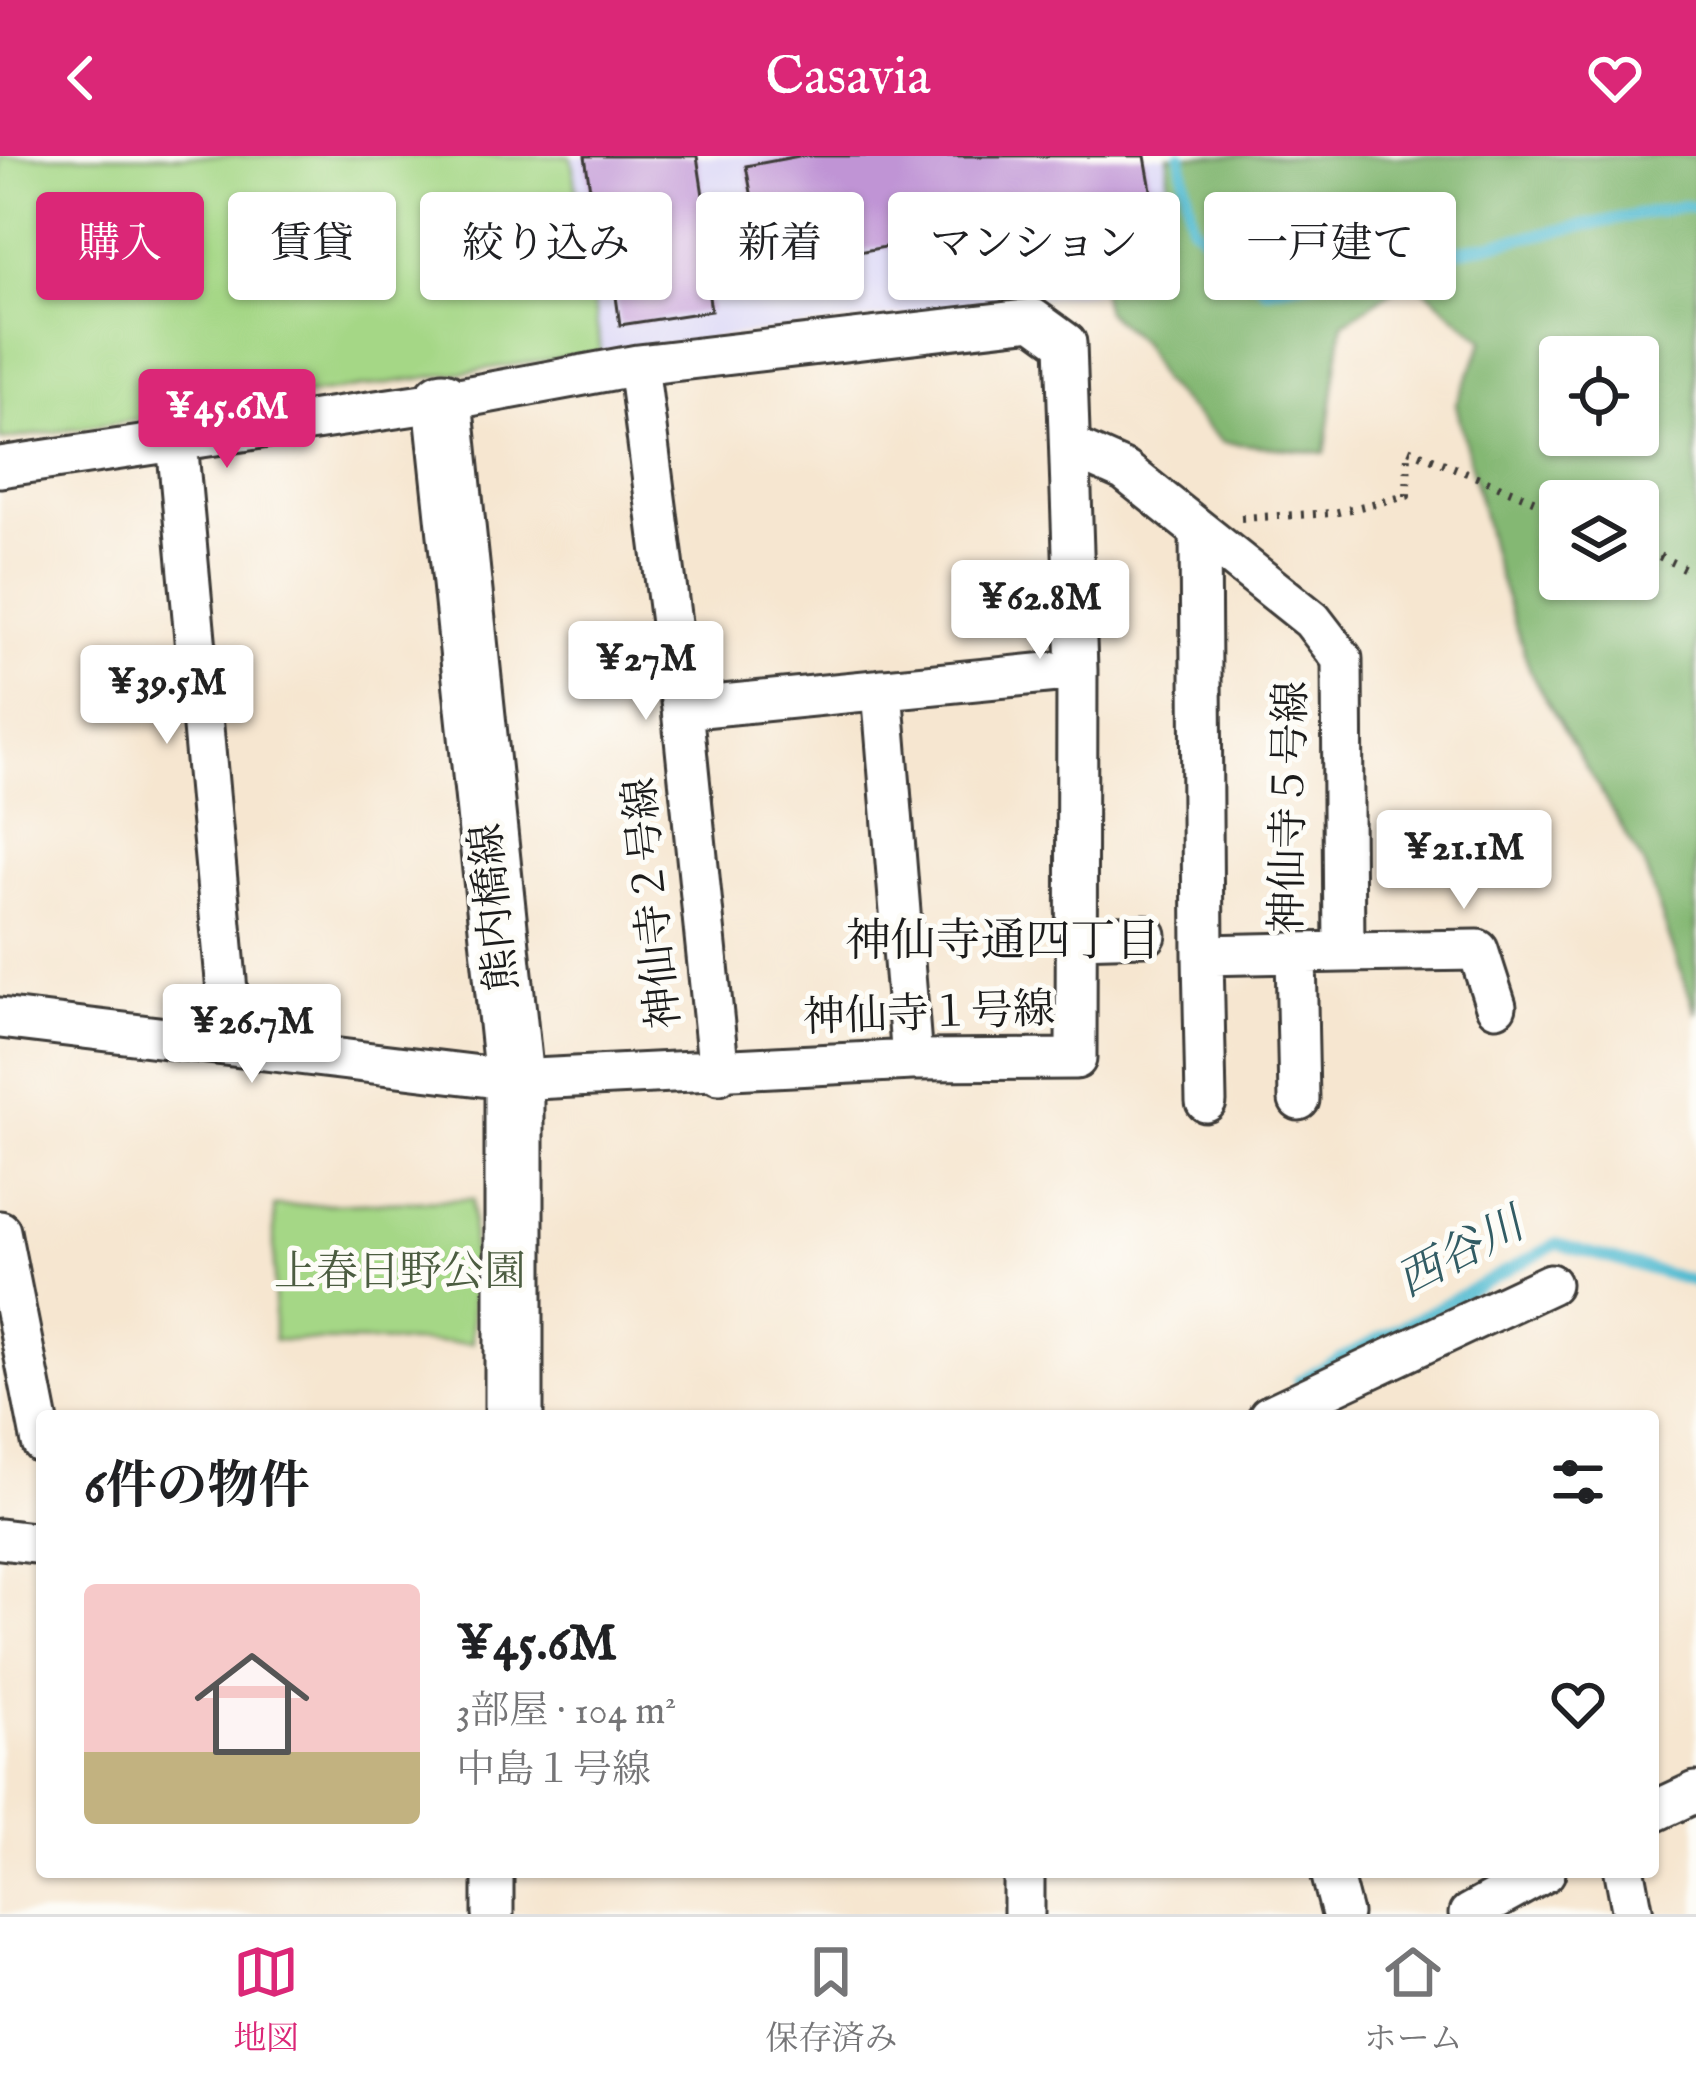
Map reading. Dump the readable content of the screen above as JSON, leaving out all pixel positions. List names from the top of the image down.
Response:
{
  "streets": {
    "street": [
      "神仙寺５号線",
      "神仙寺２号線",
      "熊内橋線",
      "神仙寺１号線"
    ]
  },
  "crossings": [
    ["神仙寺５号線", "神仙寺１号線"],
    ["神仙寺２号線", "神仙寺１号線"],
    ["熊内橋線", "神仙寺１号線"]
  ],
  "districts": ["神仙寺通四丁目"],
  "water": ["西谷川"],
  "parks": ["上春日野公園"],
  "page": {
    "header": "Casavia",
    "chip": [
      "購入",
      "賃貸",
      "絞り込み",
      "新着",
      "マンション",
      "一戸建て"
    ],
    "price": [
      "¥45.6M",
      "¥62.8M",
      "¥27M",
      "¥39.5M",
      "¥21.1M",
      "¥26.7M"
    ],
    "heading": "6件の物件",
    "list": [
      {
        "name": "¥45.6M",
        "note": "3部屋 · 104 m² · 中島１号線"
      }
    ],
    "tabs": ["地図", "保存済み", "ホーム"]
  }
}
